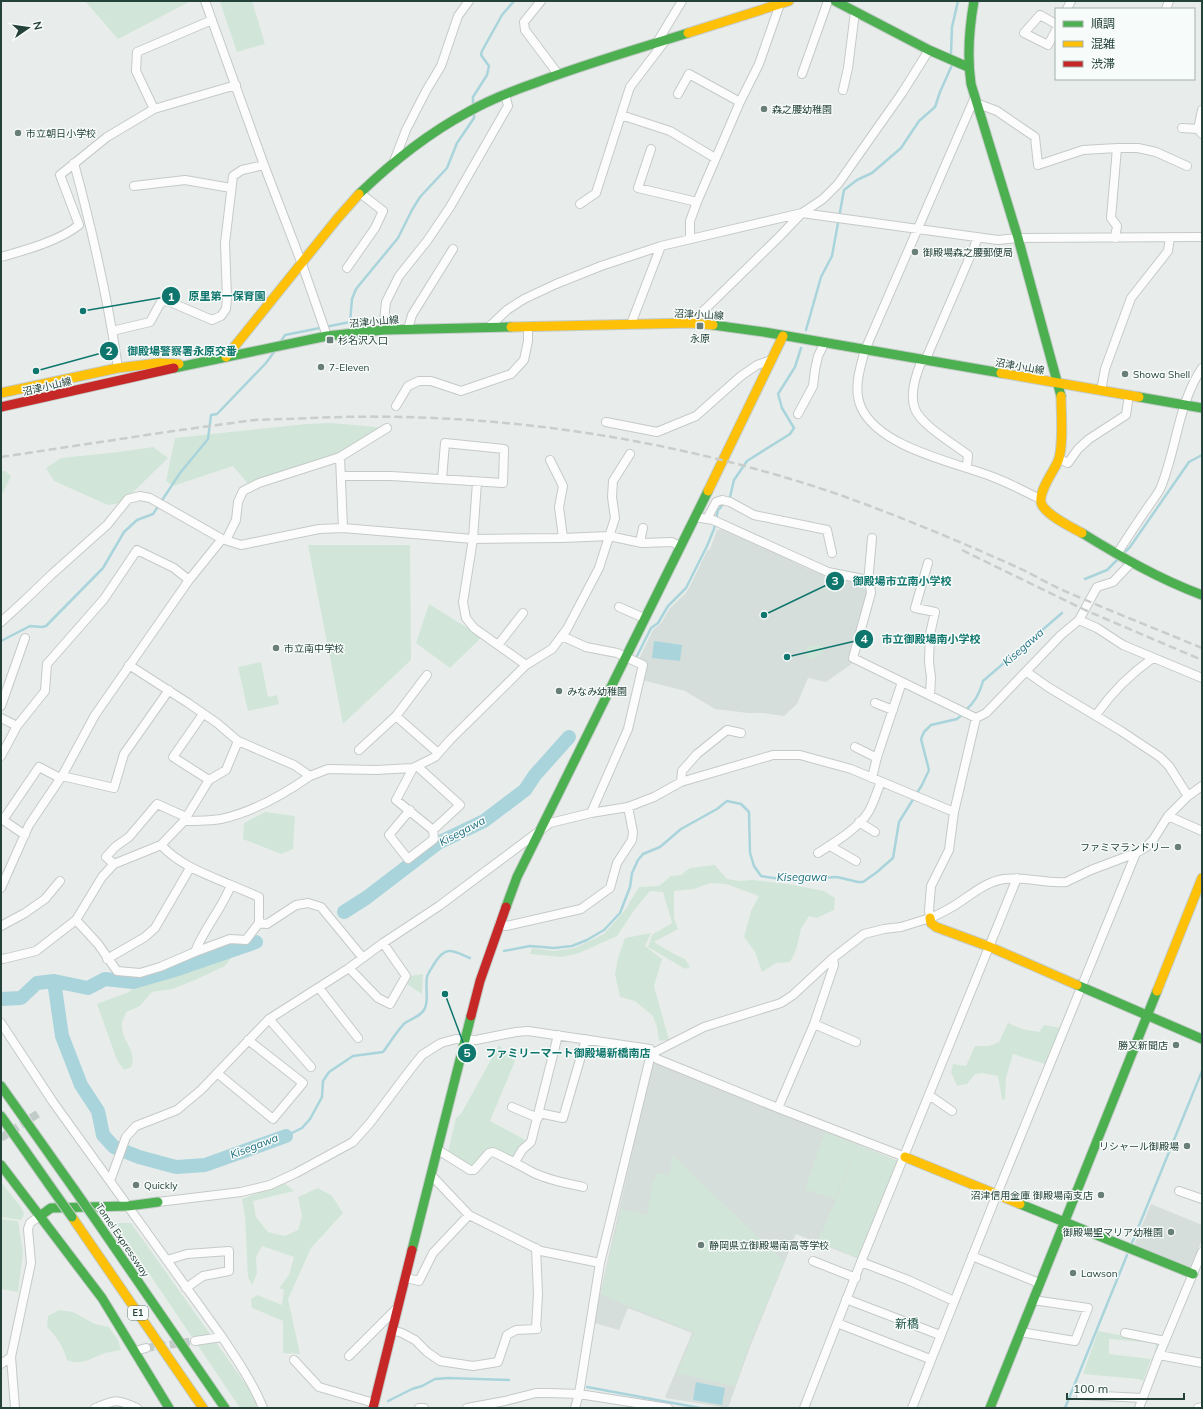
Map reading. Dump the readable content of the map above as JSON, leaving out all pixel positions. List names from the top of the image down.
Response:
{
  "streets": {
    "main road": ["沼津小山線", "Tomei Expressway", "E1"]
  },
  "districts": ["新橋"],
  "water": ["Kisegawa"],
  "places": {
    "other": [
      "森之腰幼稚園",
      "市立朝日小学校",
      "御殿場森之腰郵便局",
      "原里第一保育園",
      "7-Eleven",
      "御殿場警察署永原交番",
      "Showa Shell",
      "御殿場市立南小学校",
      "市立南中学校",
      "市立御殿場南小学校",
      "みなみ幼稚園",
      "ファミマランドリー",
      "ファミリーマート御殿場新橋南店",
      "勝又新聞店",
      "リシャール御殿場",
      "Quickly",
      "沼津信用金庫 御殿場南支店",
      "御殿場聖マリア幼稚園",
      "静岡県立御殿場南高等学校",
      "Lawson"
    ],
    "transit": ["永原", "杉名沢入口"]
  },
  "legend": ["順調", "混雑", "渋滞"],
  "scale_bar": "100 m",
  "north": "right"
}
